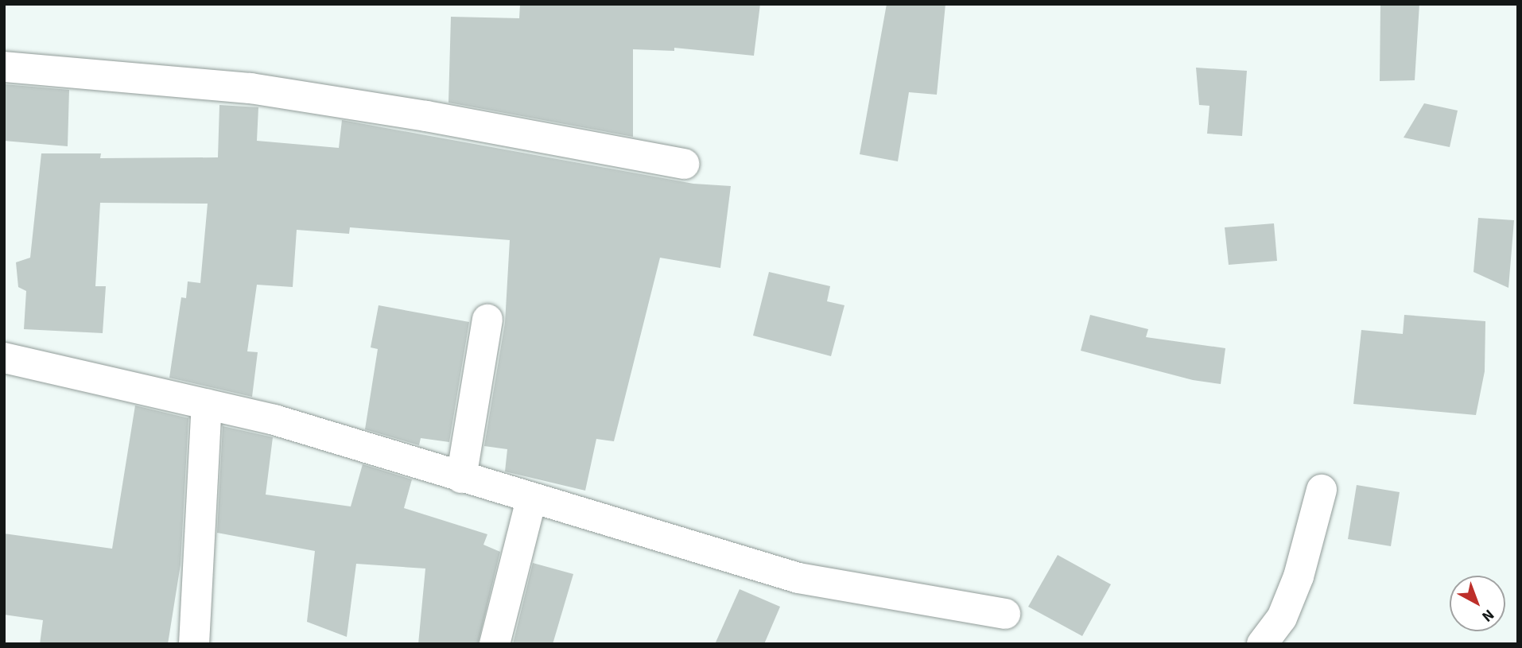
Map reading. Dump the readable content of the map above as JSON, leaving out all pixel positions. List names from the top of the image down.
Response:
{
  "north": "bottom right"
}
